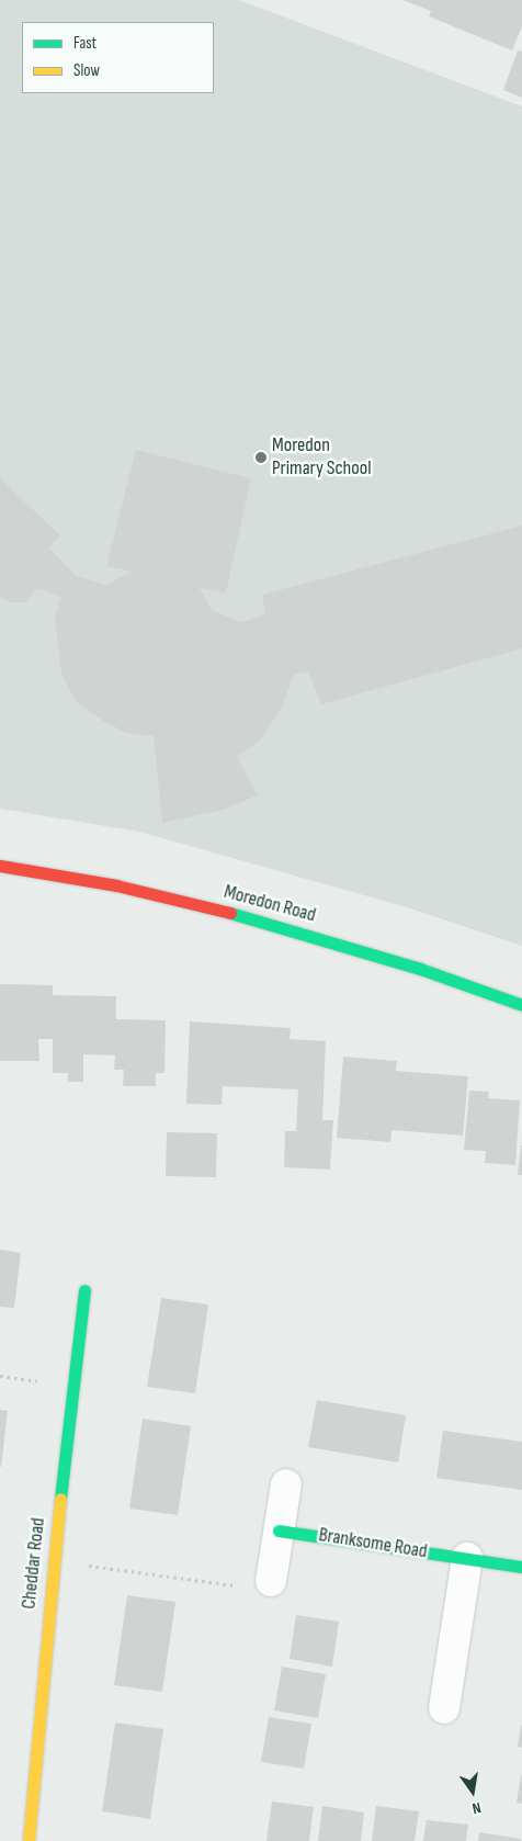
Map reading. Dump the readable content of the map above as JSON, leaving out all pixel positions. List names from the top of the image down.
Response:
{
  "streets": {
    "street": ["Moredon Road", "Branksome Road", "Cheddar Road"]
  },
  "places": ["Moredon Primary School"],
  "legend": ["Fast", "Slow"],
  "north": "bottom"
}
